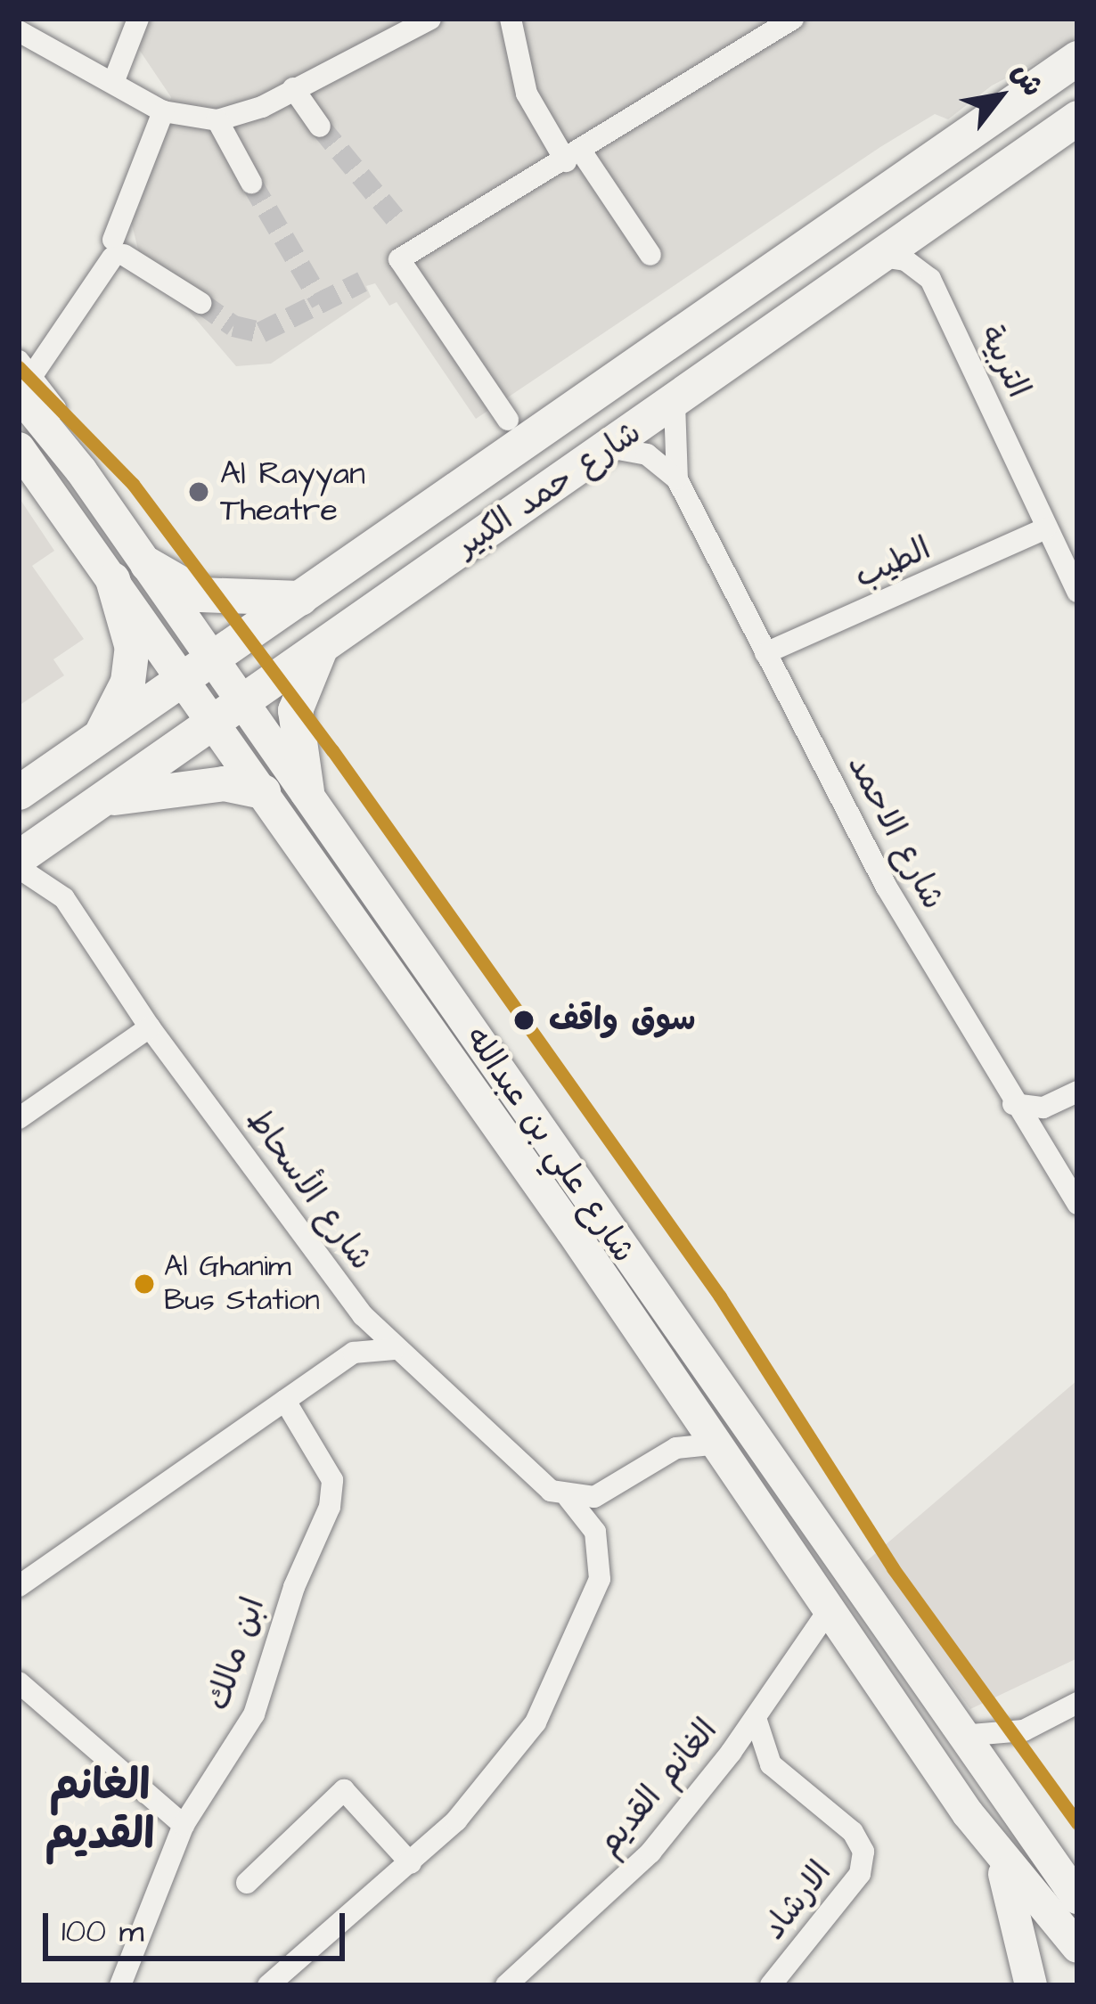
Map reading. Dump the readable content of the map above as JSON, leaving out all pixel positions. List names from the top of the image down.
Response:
{
  "streets": {
    "main road": ["شارع حمد الكبير"],
    "street": [
      "التربية",
      "الطيب",
      "شارع الاحمد",
      "شارع علي بن عبدالله",
      "شارع الأسحاط",
      "ابن مالك",
      "الغانم القديم",
      "الارشاد"
    ]
  },
  "crossings": [
    ["التربية", "شارع حمد الكبير"],
    ["التربية", "الطيب"],
    ["شارع حمد الكبير", "شارع الاحمد"],
    ["شارع حمد الكبير", "شارع علي بن عبدالله"],
    ["الطيب", "شارع الاحمد"],
    ["شارع علي بن عبدالله", "الغانم القديم"]
  ],
  "districts": ["الغانم القديم"],
  "places": ["Al Rayyan Theatre", "سوق واقف", "Al Ghanim Bus Station"],
  "scale_bar": "100 m",
  "north": "top right"
}
